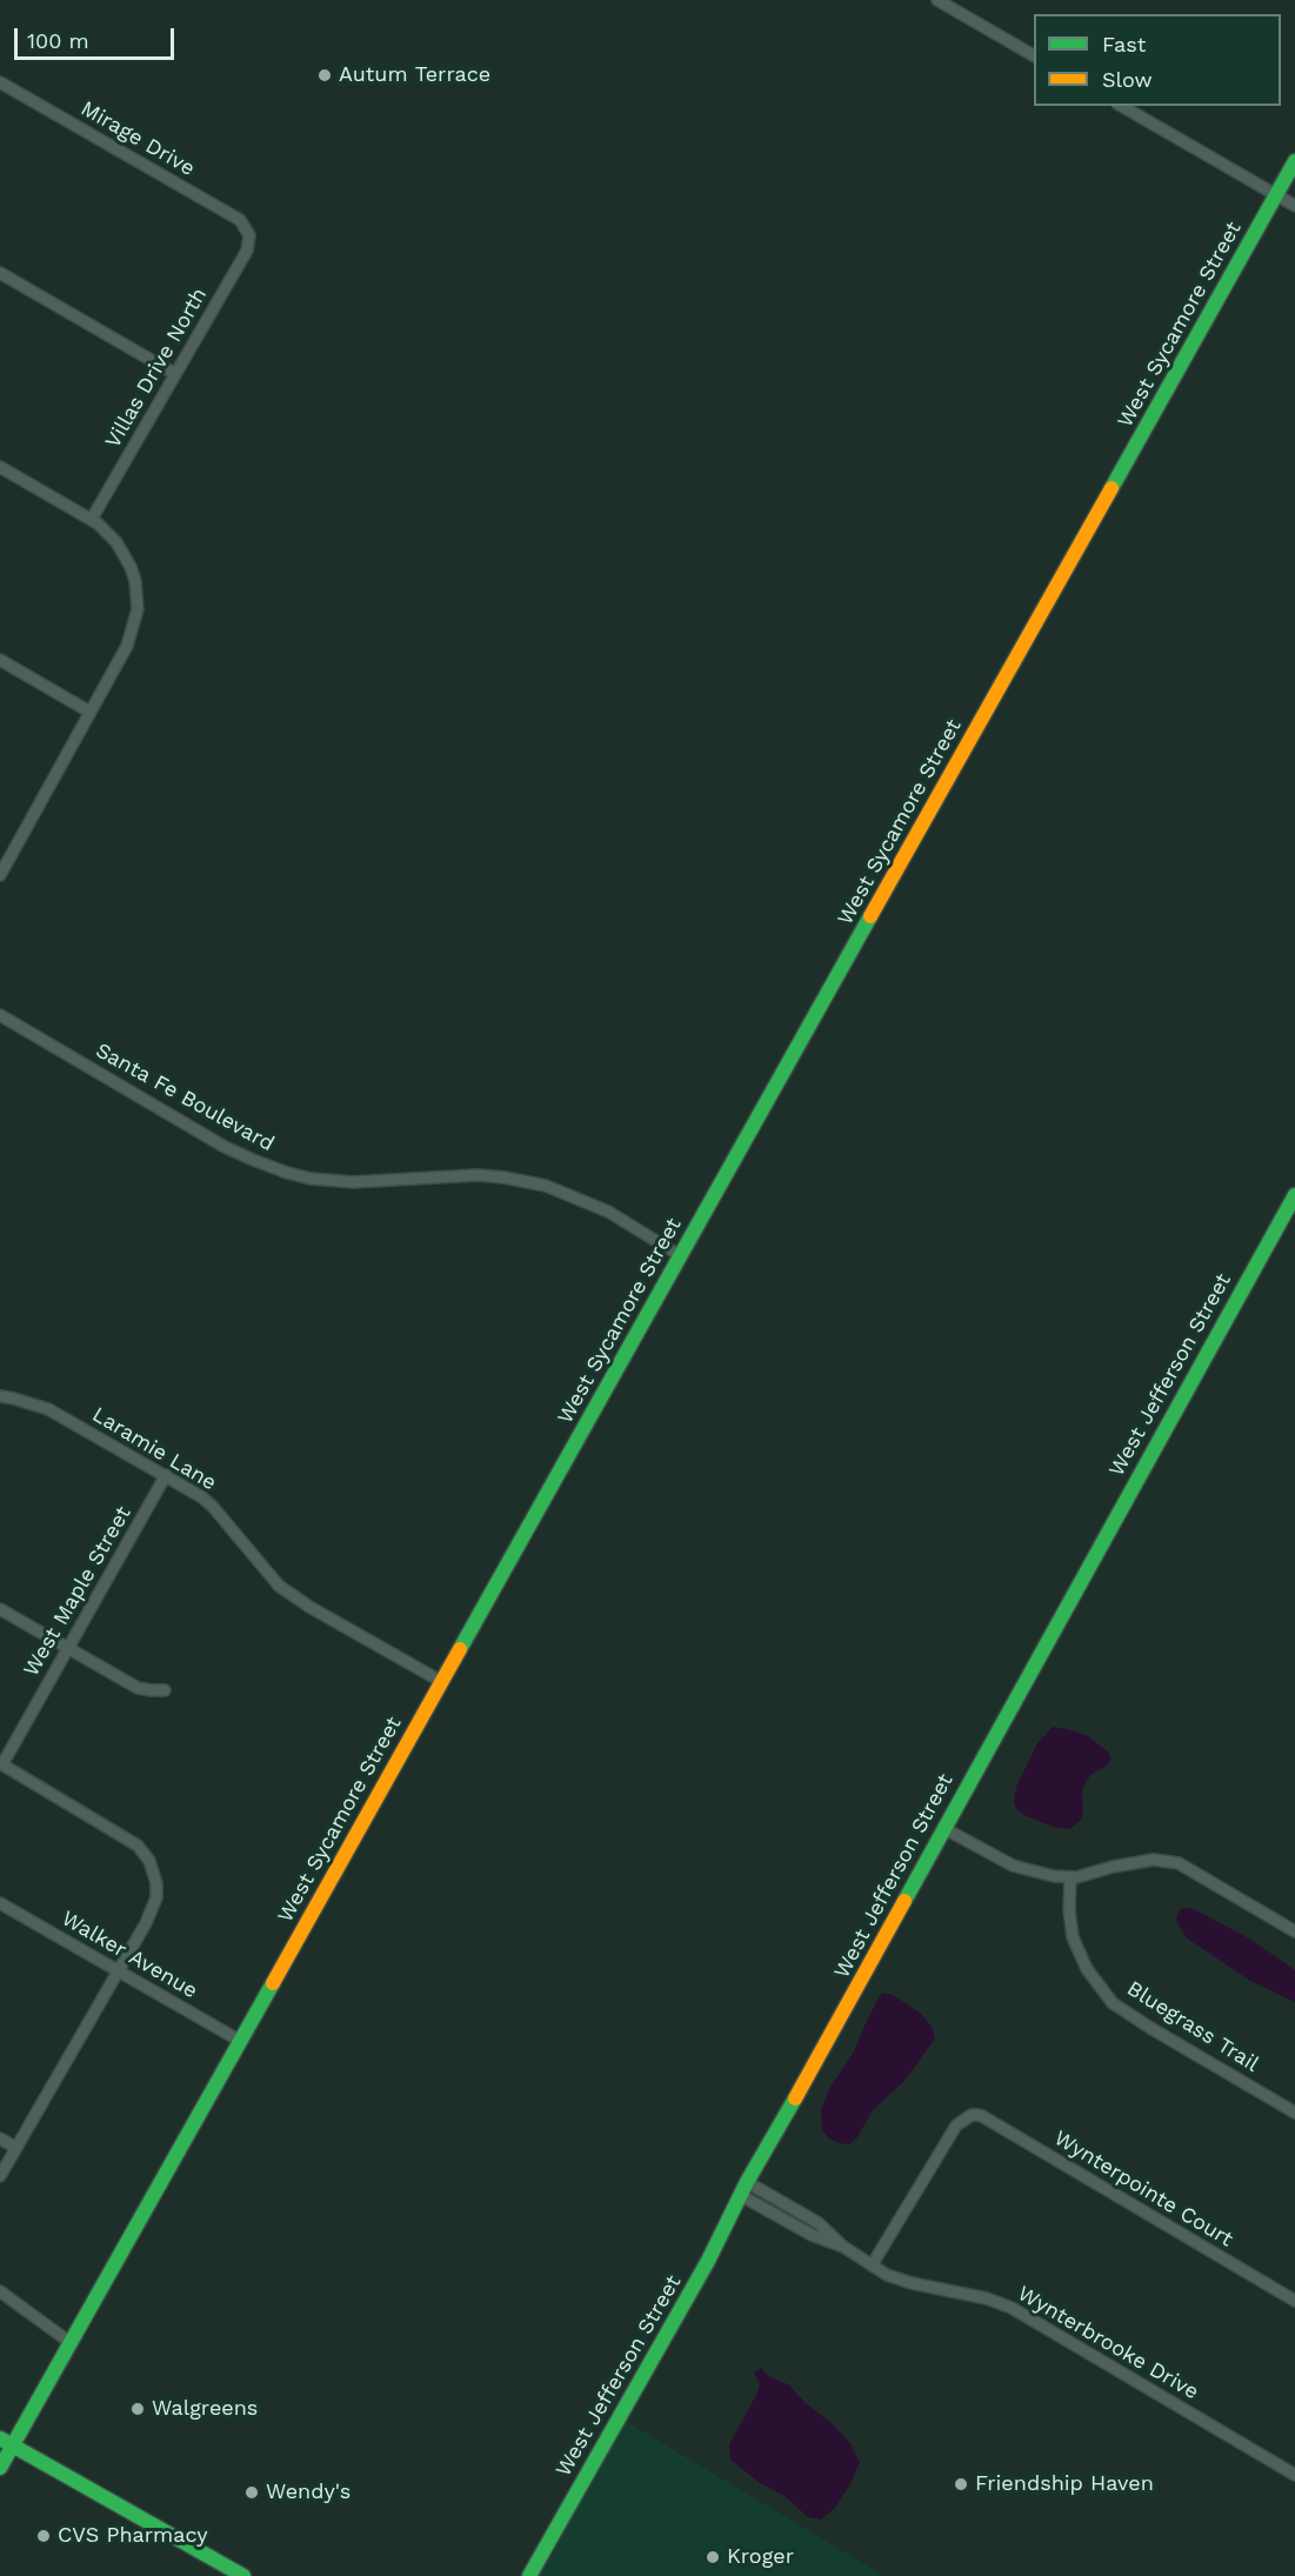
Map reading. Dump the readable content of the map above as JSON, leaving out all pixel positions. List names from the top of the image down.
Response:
{
  "streets": {
    "main road": ["West Sycamore Street", "West Jefferson Street"],
    "street": [
      "Mirage Drive",
      "Villas Drive North",
      "Santa Fe Boulevard",
      "Laramie Lane",
      "West Maple Street",
      "Walker Avenue",
      "Bluegrass Trail",
      "Wynterpointe Court",
      "Wynterbrooke Drive"
    ]
  },
  "crossings": [
    ["Mirage Drive", "Villas Drive North"],
    ["West Sycamore Street", "Santa Fe Boulevard"],
    ["West Sycamore Street", "Laramie Lane"],
    ["West Sycamore Street", "Walker Avenue"],
    ["West Jefferson Street", "Wynterbrooke Drive"],
    ["Laramie Lane", "West Maple Street"],
    ["Wynterpointe Court", "Wynterbrooke Drive"]
  ],
  "places": [
    "Autum Terrace",
    "Walgreens",
    "Friendship Haven",
    "Wendy's",
    "CVS Pharmacy",
    "Kroger"
  ],
  "legend": ["Fast", "Slow"],
  "scale_bar": "100 m"
}
